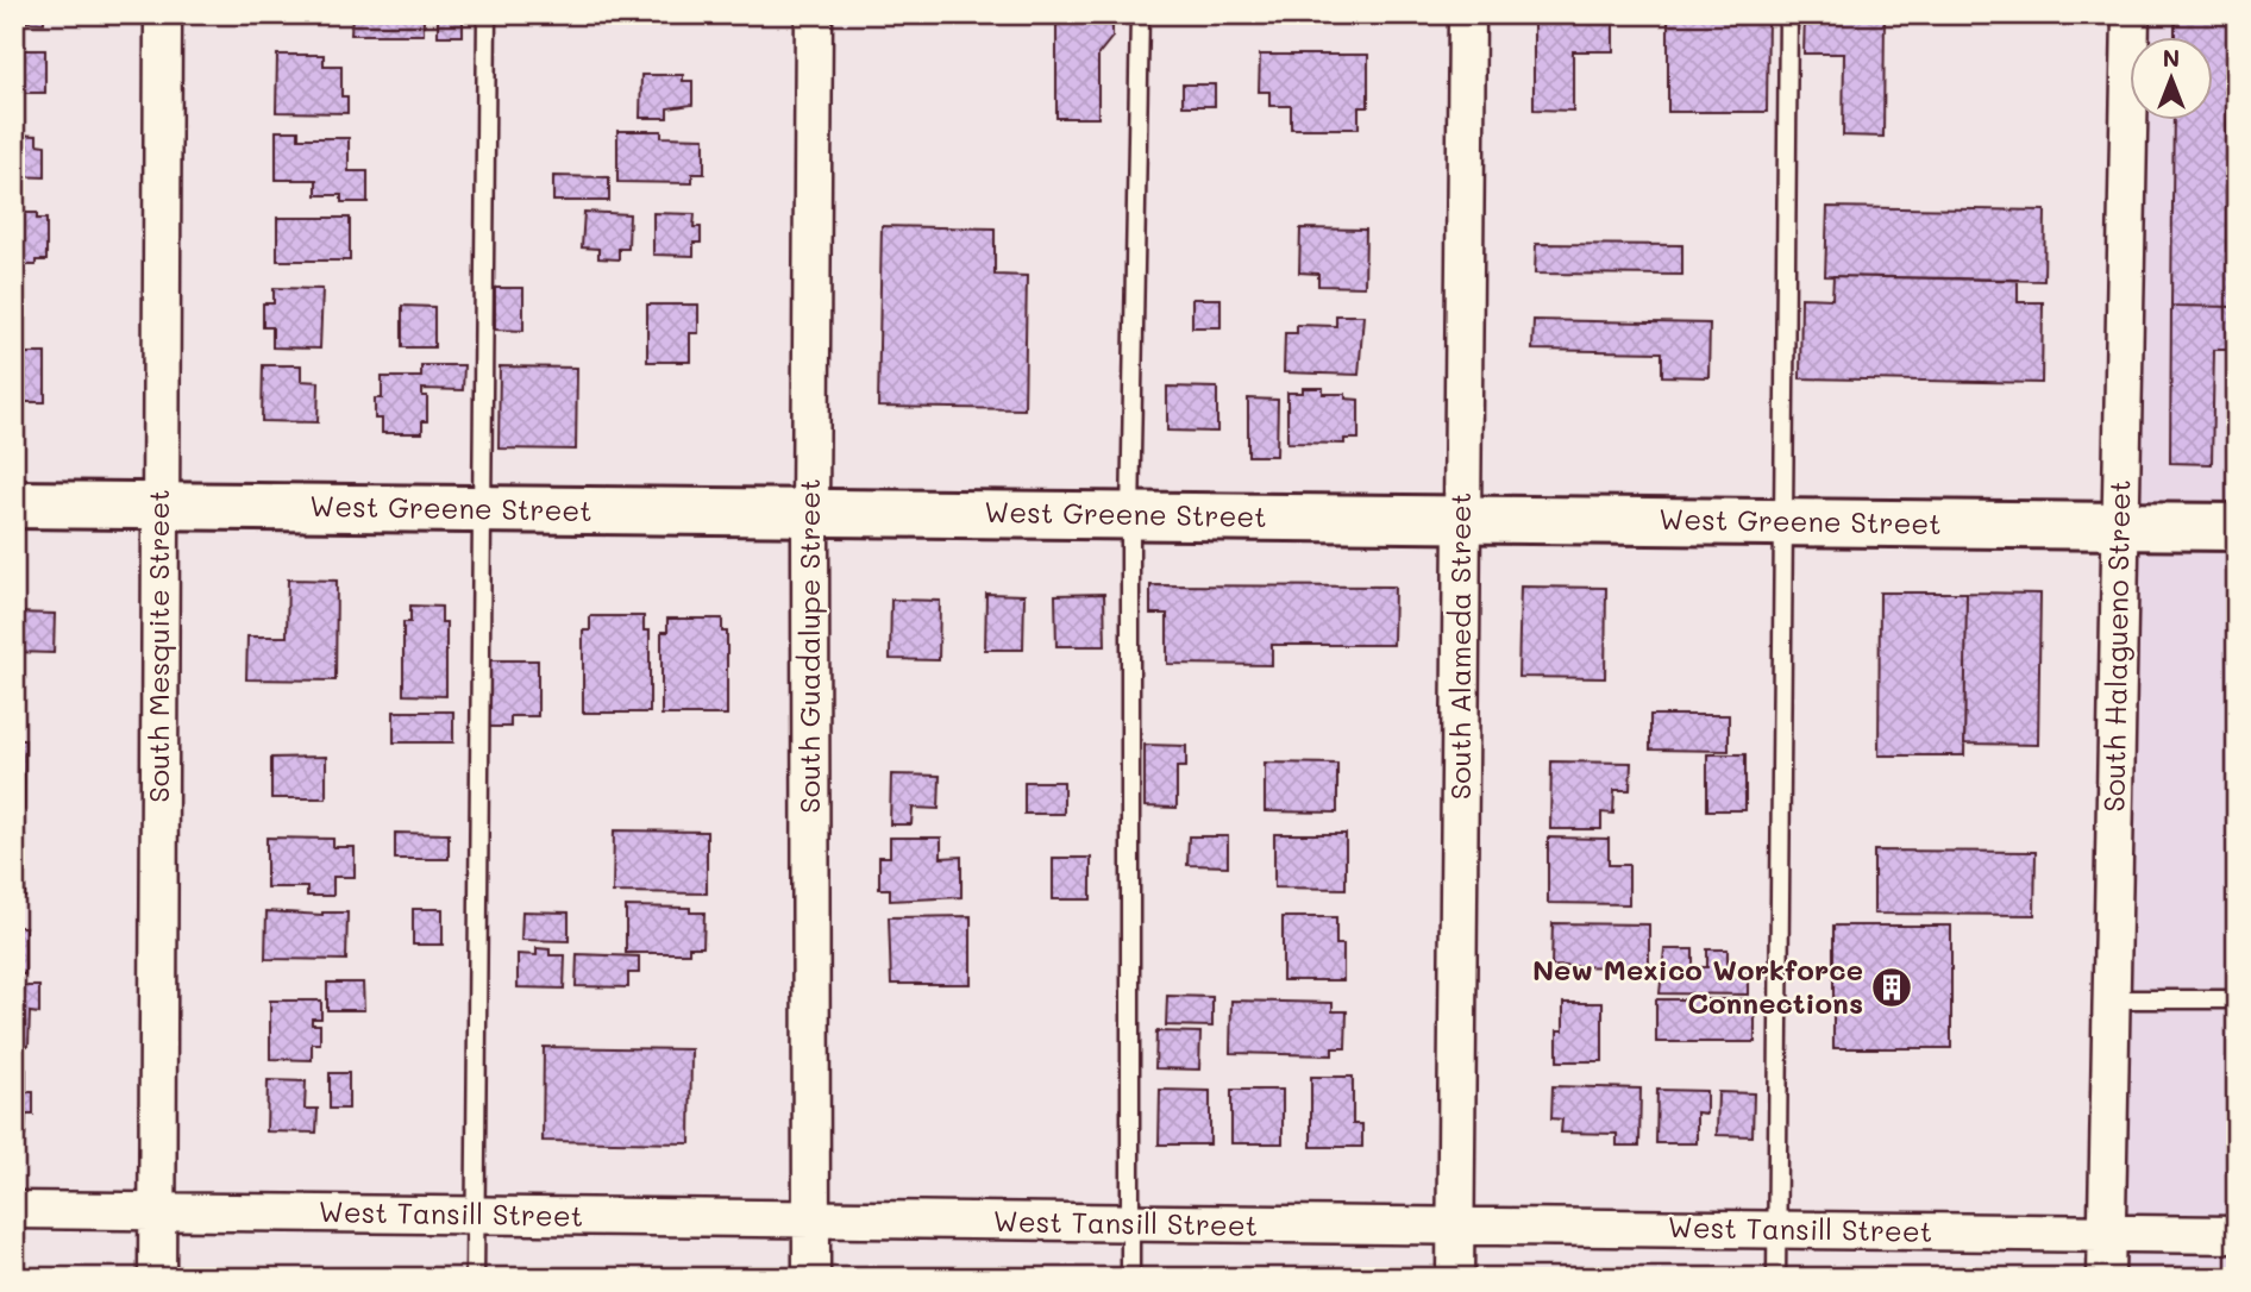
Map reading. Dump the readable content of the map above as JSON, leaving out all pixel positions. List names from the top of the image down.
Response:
{
  "streets": {
    "street": [
      "West Greene Street",
      "South Mesquite Street",
      "South Guadalupe Street",
      "South Alameda Street",
      "South Halagueno Street",
      "West Tansill Street"
    ]
  },
  "crossings": [
    ["West Greene Street", "South Mesquite Street"],
    ["West Greene Street", "South Guadalupe Street"],
    ["West Greene Street", "South Alameda Street"],
    ["West Greene Street", "South Halagueno Street"],
    ["South Mesquite Street", "West Tansill Street"],
    ["South Guadalupe Street", "West Tansill Street"],
    ["South Alameda Street", "West Tansill Street"],
    ["South Halagueno Street", "West Tansill Street"]
  ],
  "places": {
    "building": ["New Mexico Workforce Connections"]
  },
  "north": "top"
}
